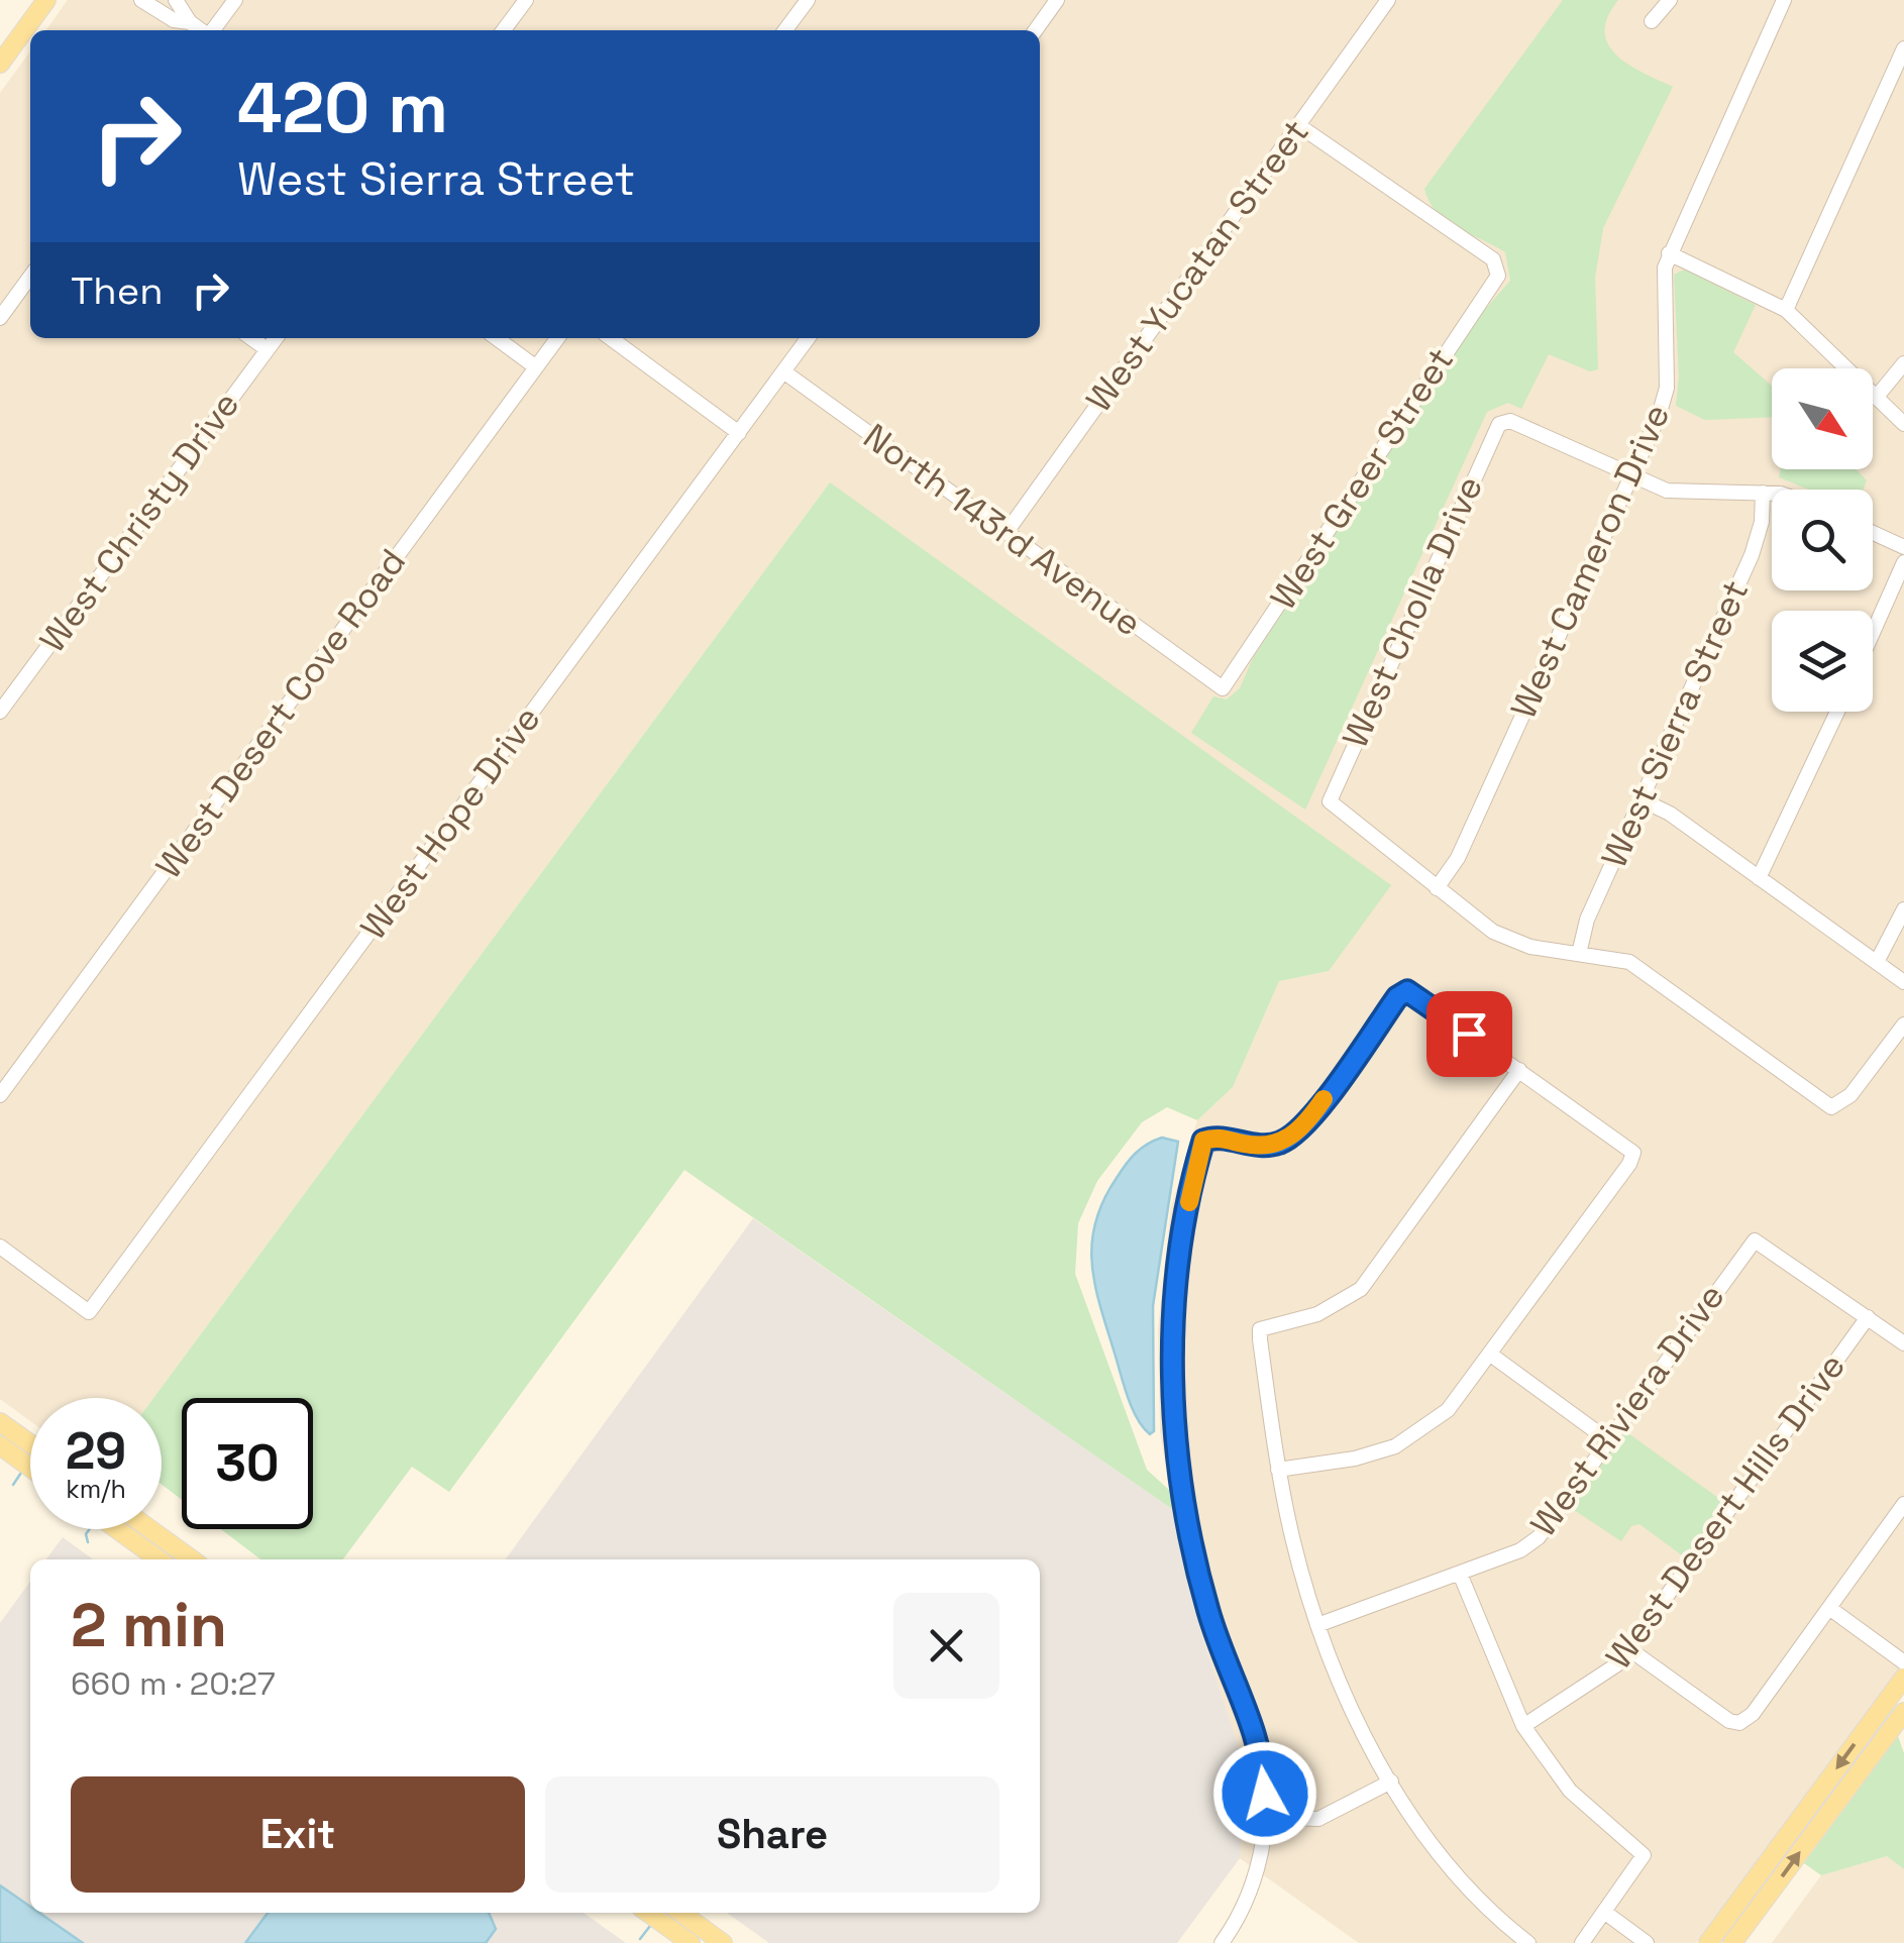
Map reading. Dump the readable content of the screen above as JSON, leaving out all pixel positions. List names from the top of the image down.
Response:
{
  "streets": {
    "street": [
      "West Yucatan Street",
      "West Greer Street",
      "West Christy Drive",
      "North 143rd Avenue",
      "West Cameron Drive",
      "West Cholla Drive",
      "West Desert Cove Road",
      "West Sierra Street",
      "West Hope Drive",
      "West Riviera Drive",
      "West Desert Hills Drive"
    ]
  },
  "crossings": [
    ["West Yucatan Street", "West Greer Street"],
    ["West Yucatan Street", "North 143rd Avenue"],
    ["West Greer Street", "North 143rd Avenue"],
    ["North 143rd Avenue", "West Hope Drive"],
    ["West Cameron Drive", "West Cholla Drive"],
    ["West Riviera Drive", "West Desert Hills Drive"]
  ],
  "north": "bottom right",
  "page": {
    "turn": ["420 m", "West Sierra Street"],
    "then": "Then",
    "speed": "29 km/h",
    "limit": "30",
    "heading": ["2 min", "660 m · 20:27"],
    "buttons": ["Exit", "Share"]
  }
}
